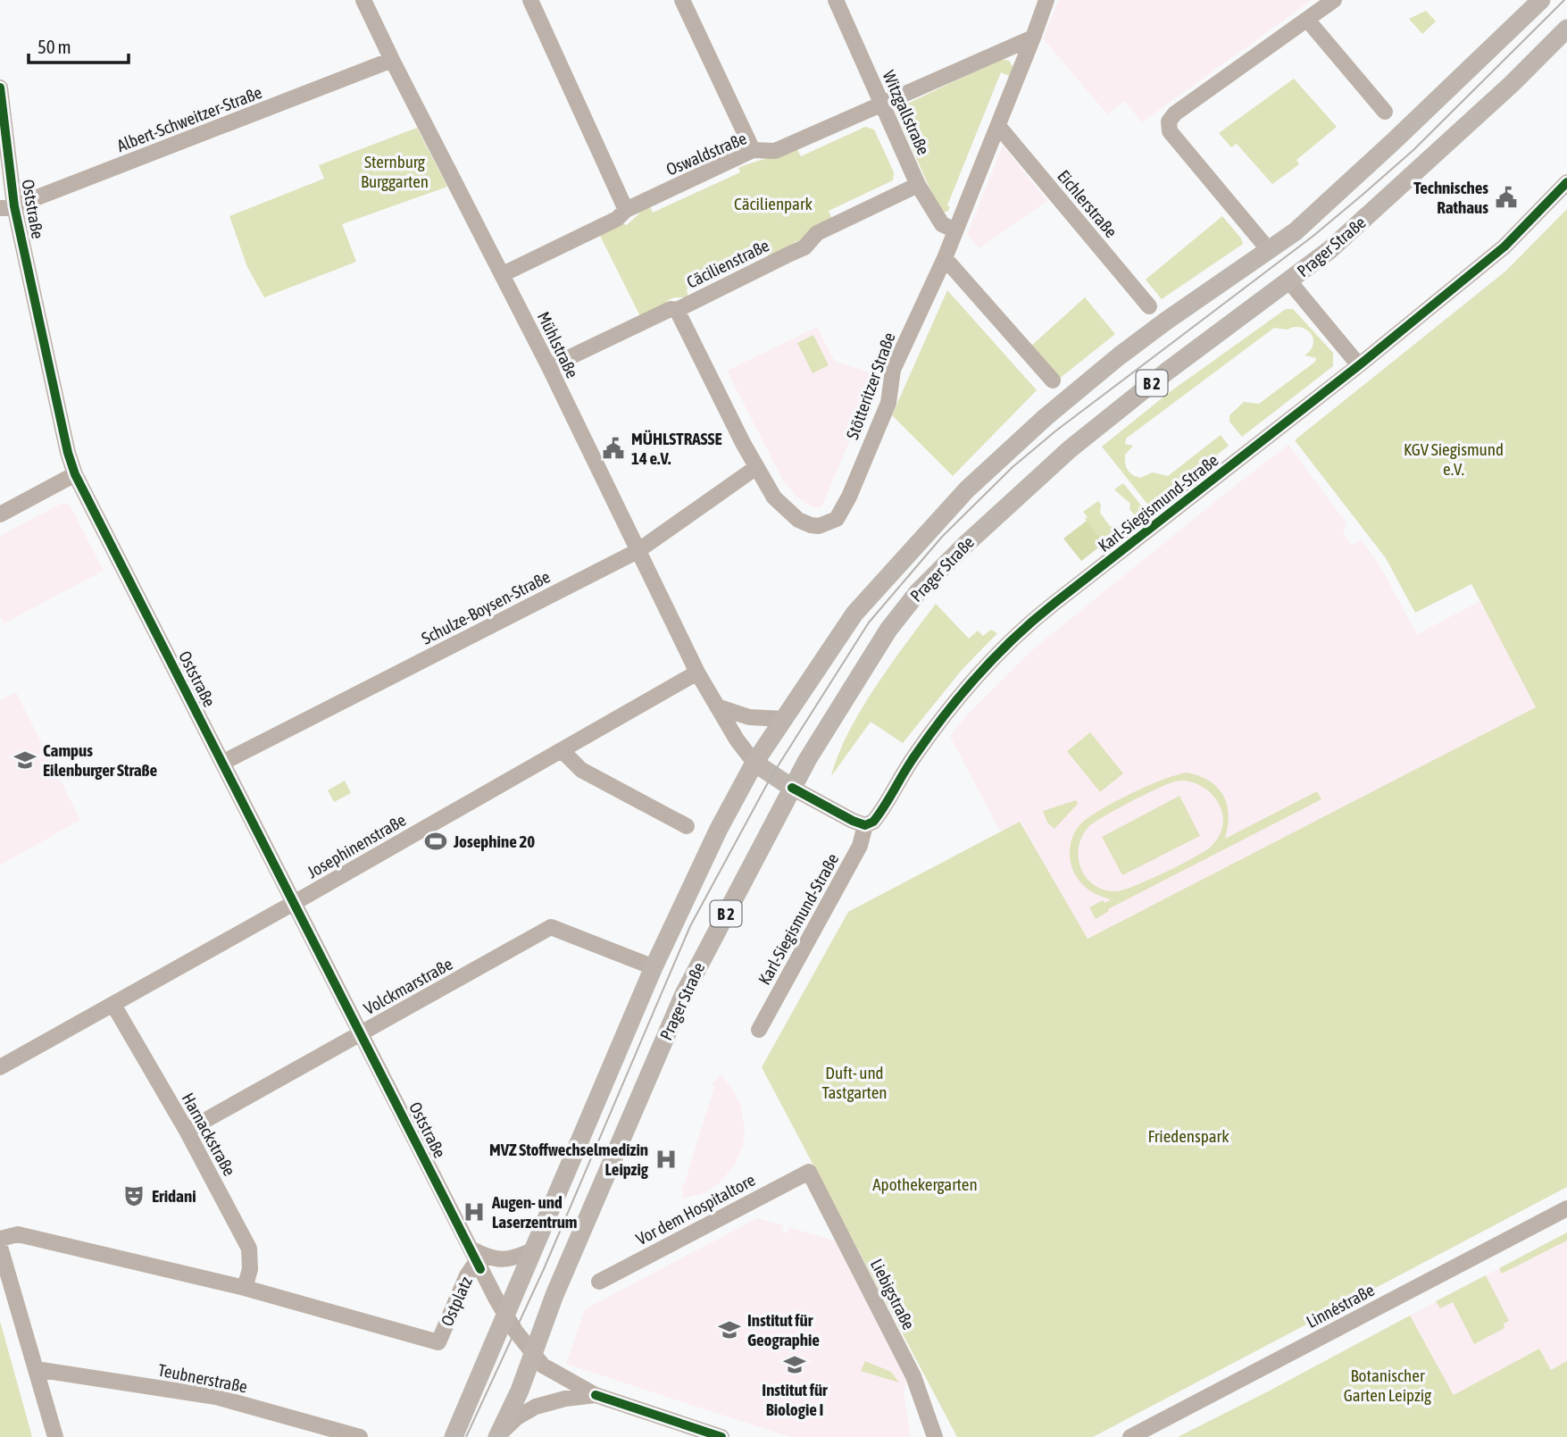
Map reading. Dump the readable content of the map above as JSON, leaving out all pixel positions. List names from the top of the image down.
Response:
{
  "streets": {
    "main road": ["Prager Straße", "B 2"],
    "street": [
      "Witzgallstraße",
      "Albert-Schweitzer-Straße",
      "Oswaldstraße",
      "Eichlerstraße",
      "Oststraße",
      "Cäcilienstraße",
      "Mühlstraße",
      "Stötteritzer Straße",
      "Karl-Siegismund-Straße",
      "Schulze-Boysen-Straße",
      "Josephinenstraße",
      "Volckmarstraße",
      "Harnackstraße",
      "Vor dem Hospitaltore",
      "Liebigstraße",
      "Ostplatz",
      "Linnéstraße",
      "Teubnerstraße"
    ]
  },
  "crossings": [
    ["Witzgallstraße", "Oswaldstraße"],
    ["Witzgallstraße", "Cäcilienstraße"],
    ["Witzgallstraße", "Stötteritzer Straße"],
    ["Albert-Schweitzer-Straße", "Oststraße"],
    ["Albert-Schweitzer-Straße", "Mühlstraße"],
    ["Oswaldstraße", "Mühlstraße"],
    ["Oswaldstraße", "Stötteritzer Straße"],
    ["Eichlerstraße", "Stötteritzer Straße"],
    ["Oststraße", "Schulze-Boysen-Straße"],
    ["Oststraße", "Josephinenstraße"],
    ["Oststraße", "Volckmarstraße"],
    ["Oststraße", "Ostplatz"],
    ["Prager Straße", "Mühlstraße"],
    ["Prager Straße", "B 2"],
    ["Prager Straße", "Volckmarstraße"],
    ["Prager Straße", "Ostplatz"],
    ["Cäcilienstraße", "Mühlstraße"],
    ["Cäcilienstraße", "Stötteritzer Straße"],
    ["Mühlstraße", "Schulze-Boysen-Straße"],
    ["Mühlstraße", "Josephinenstraße"],
    ["B 2", "Ostplatz"],
    ["Stötteritzer Straße", "Schulze-Boysen-Straße"],
    ["Josephinenstraße", "Harnackstraße"],
    ["Volckmarstraße", "Harnackstraße"],
    ["Harnackstraße", "Ostplatz"],
    ["Vor dem Hospitaltore", "Liebigstraße"]
  ],
  "parks": [
    "Sternburg Burggarten",
    "Cäcilienpark",
    "KGV Siegismund e.V.",
    "Duft- und Tastgarten",
    "Friedenspark",
    "Apothekergarten",
    "Botanischer Garten Leipzig"
  ],
  "places": {
    "public building": ["Technisches Rathaus", "MÜHLSTRASSE 14 e.V."],
    "school or university": ["Campus Eilenburger Straße", "Institut für Geographie", "Institut für Biologie I"],
    "sports": ["Josephine 20"],
    "hospital": ["MVZ Stoffwechselmedizin Leipzig", "Augen- und Laserzentrum"],
    "theatre": ["Eridani"]
  },
  "scale_bar": "50 m"
}
